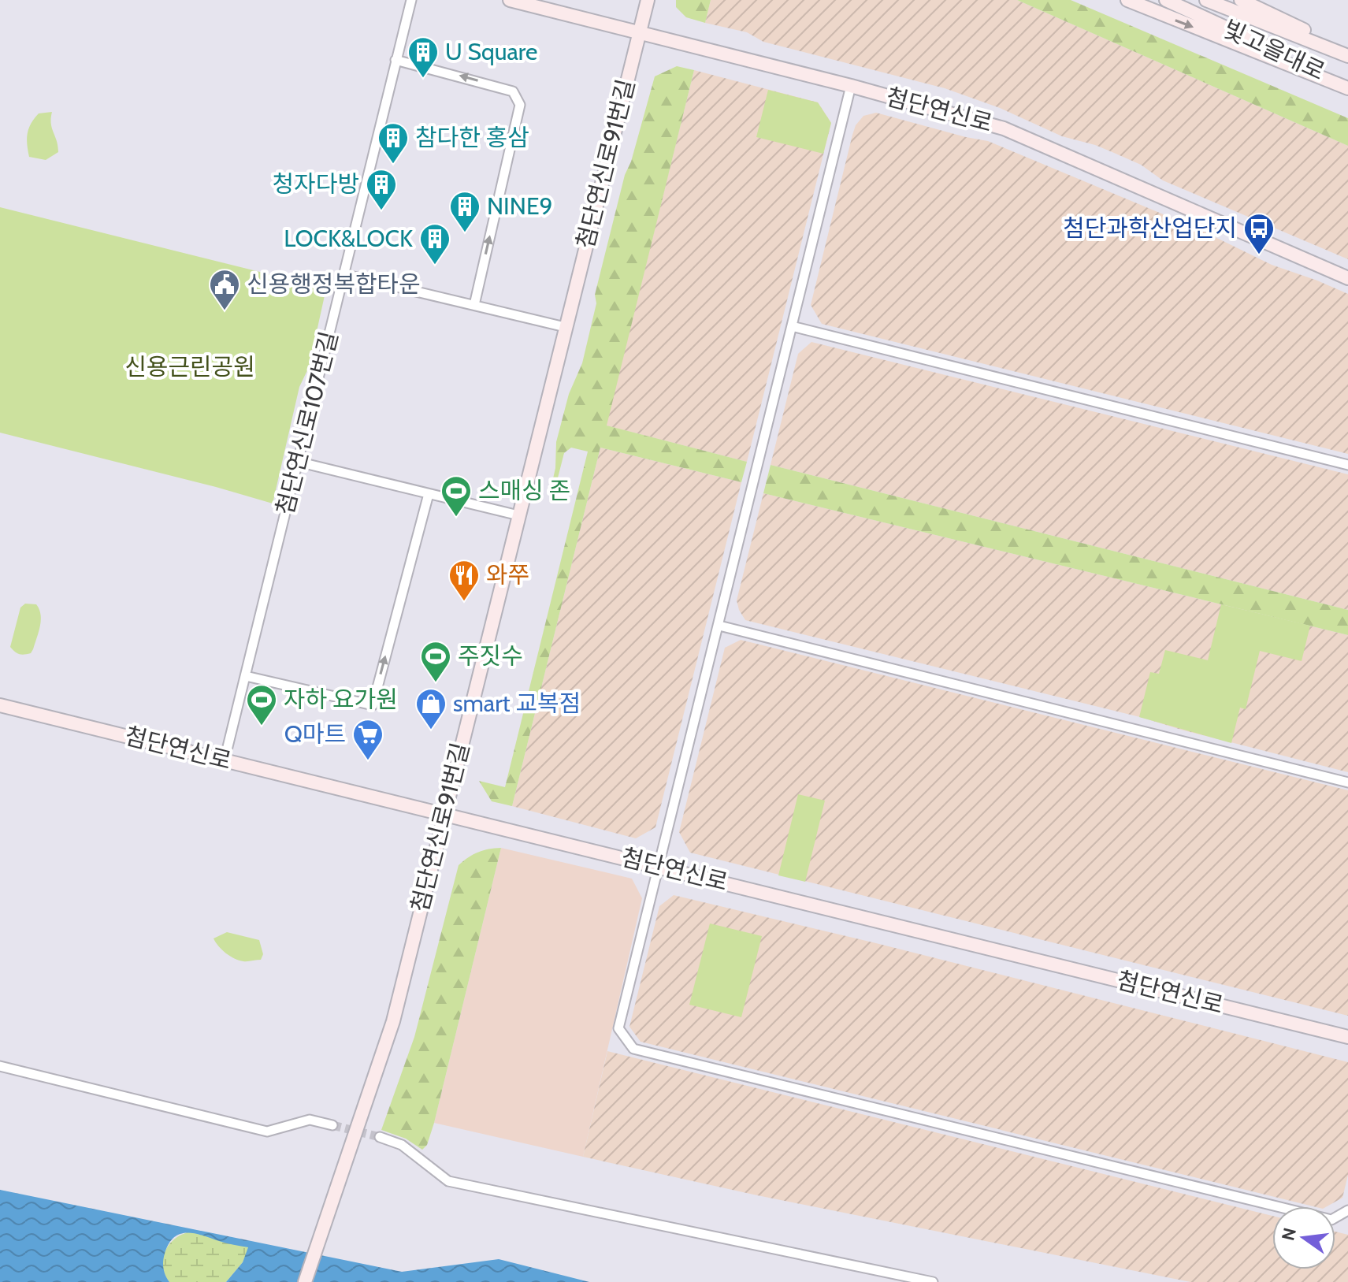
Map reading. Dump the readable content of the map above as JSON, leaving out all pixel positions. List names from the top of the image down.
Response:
{
  "streets": {
    "street": [
      "빛고을대로",
      "첨단연신로",
      "첨단연신로91번길",
      "첨단연신로107번길"
    ]
  },
  "crossings": [
    ["첨단연신로", "첨단연신로91번길"],
    ["첨단연신로", "첨단연신로107번길"]
  ],
  "parks": ["신용근린공원"],
  "places": {
    "building": [
      "U Square",
      "참다한 홍삼",
      "청자다방",
      "NINE9",
      "LOCK&LOCK"
    ],
    "bus stop": ["첨단과학산업단지"],
    "public building": ["신용행정복합타운"],
    "sports": ["스매싱 존", "주짓수", "자하 요가원"],
    "restaurant": ["와쭈"],
    "shop": ["smart 교복점"],
    "supermarket": ["Q마트"]
  },
  "north": "left"
}
